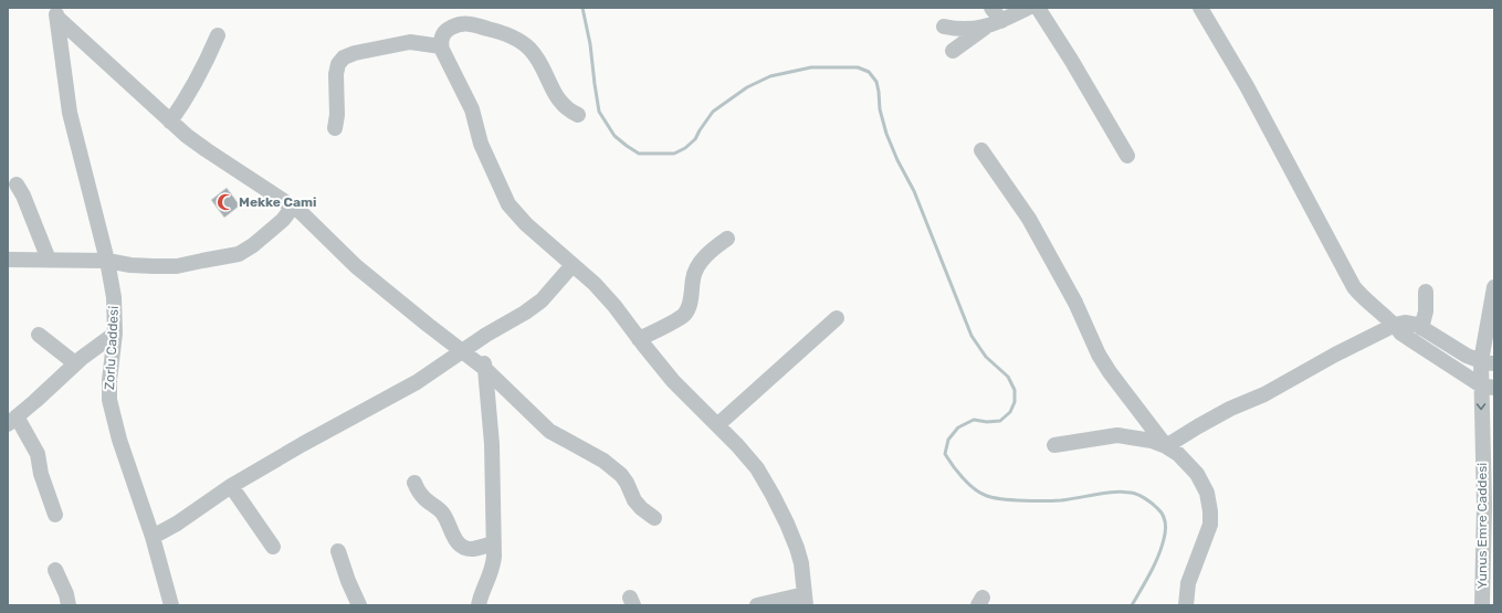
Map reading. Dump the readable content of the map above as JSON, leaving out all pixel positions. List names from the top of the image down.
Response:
{
  "streets": {
    "street": ["Zorlu Caddesi", "Yunus Emre Caddesi"]
  },
  "one_way": ["Yunus Emre Caddesi"],
  "places": {
    "mosque": ["Mekke Cami"]
  }
}
